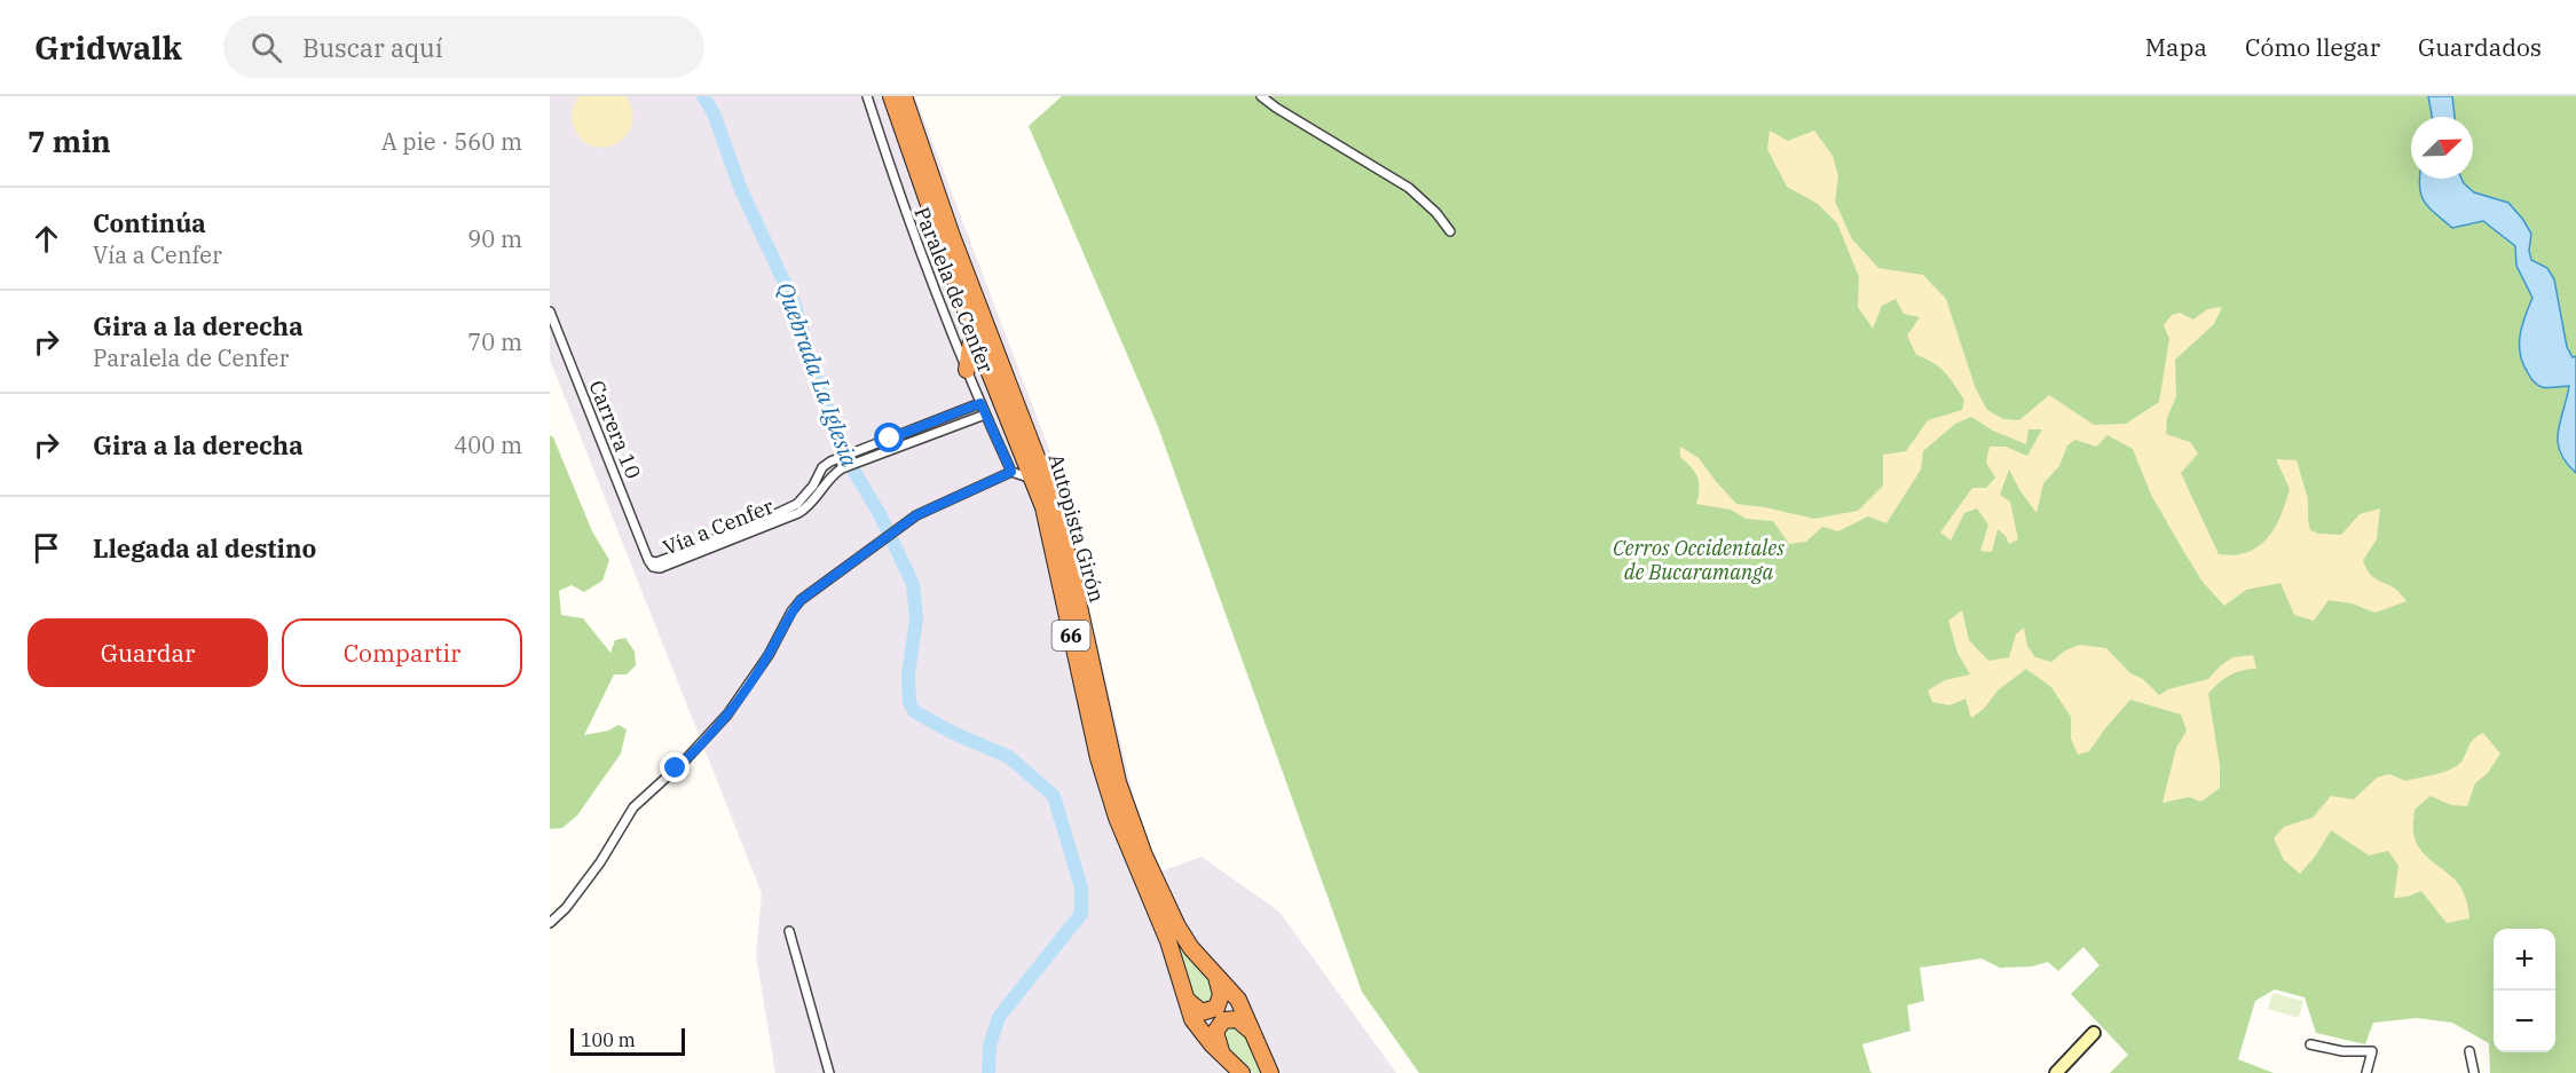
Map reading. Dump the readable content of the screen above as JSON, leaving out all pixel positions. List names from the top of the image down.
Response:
{
  "streets": {
    "highway": ["Autopista Girón", "66"],
    "street": ["Paralela de Cenfer", "Carrera 10", "Vía a Cenfer"]
  },
  "crossings": [
    ["Paralela de Cenfer", "Vía a Cenfer"],
    ["Carrera 10", "Vía a Cenfer"]
  ],
  "water": ["Quebrada La Iglesia"],
  "parks": ["Cerros Occidentales de Bucaramanga"],
  "scale_bar": "100 m",
  "north": "top right",
  "page": {
    "header": "Gridwalk",
    "search": "Buscar aquí",
    "nav": ["Mapa", "Cómo llegar", "Guardados"],
    "heading": ["7 min", "A pie · 560 m"],
    "list": [
      ["Continúa", "Vía a Cenfer", "90 m"],
      ["Gira a la derecha", "Paralela de Cenfer", "70 m"],
      ["Gira a la derecha", "400 m"],
      "Llegada al destino"
    ],
    "buttons": ["Guardar", "Compartir"],
    "map_buttons": ["+", "−"],
    "scale": "100 m"
  }
}
